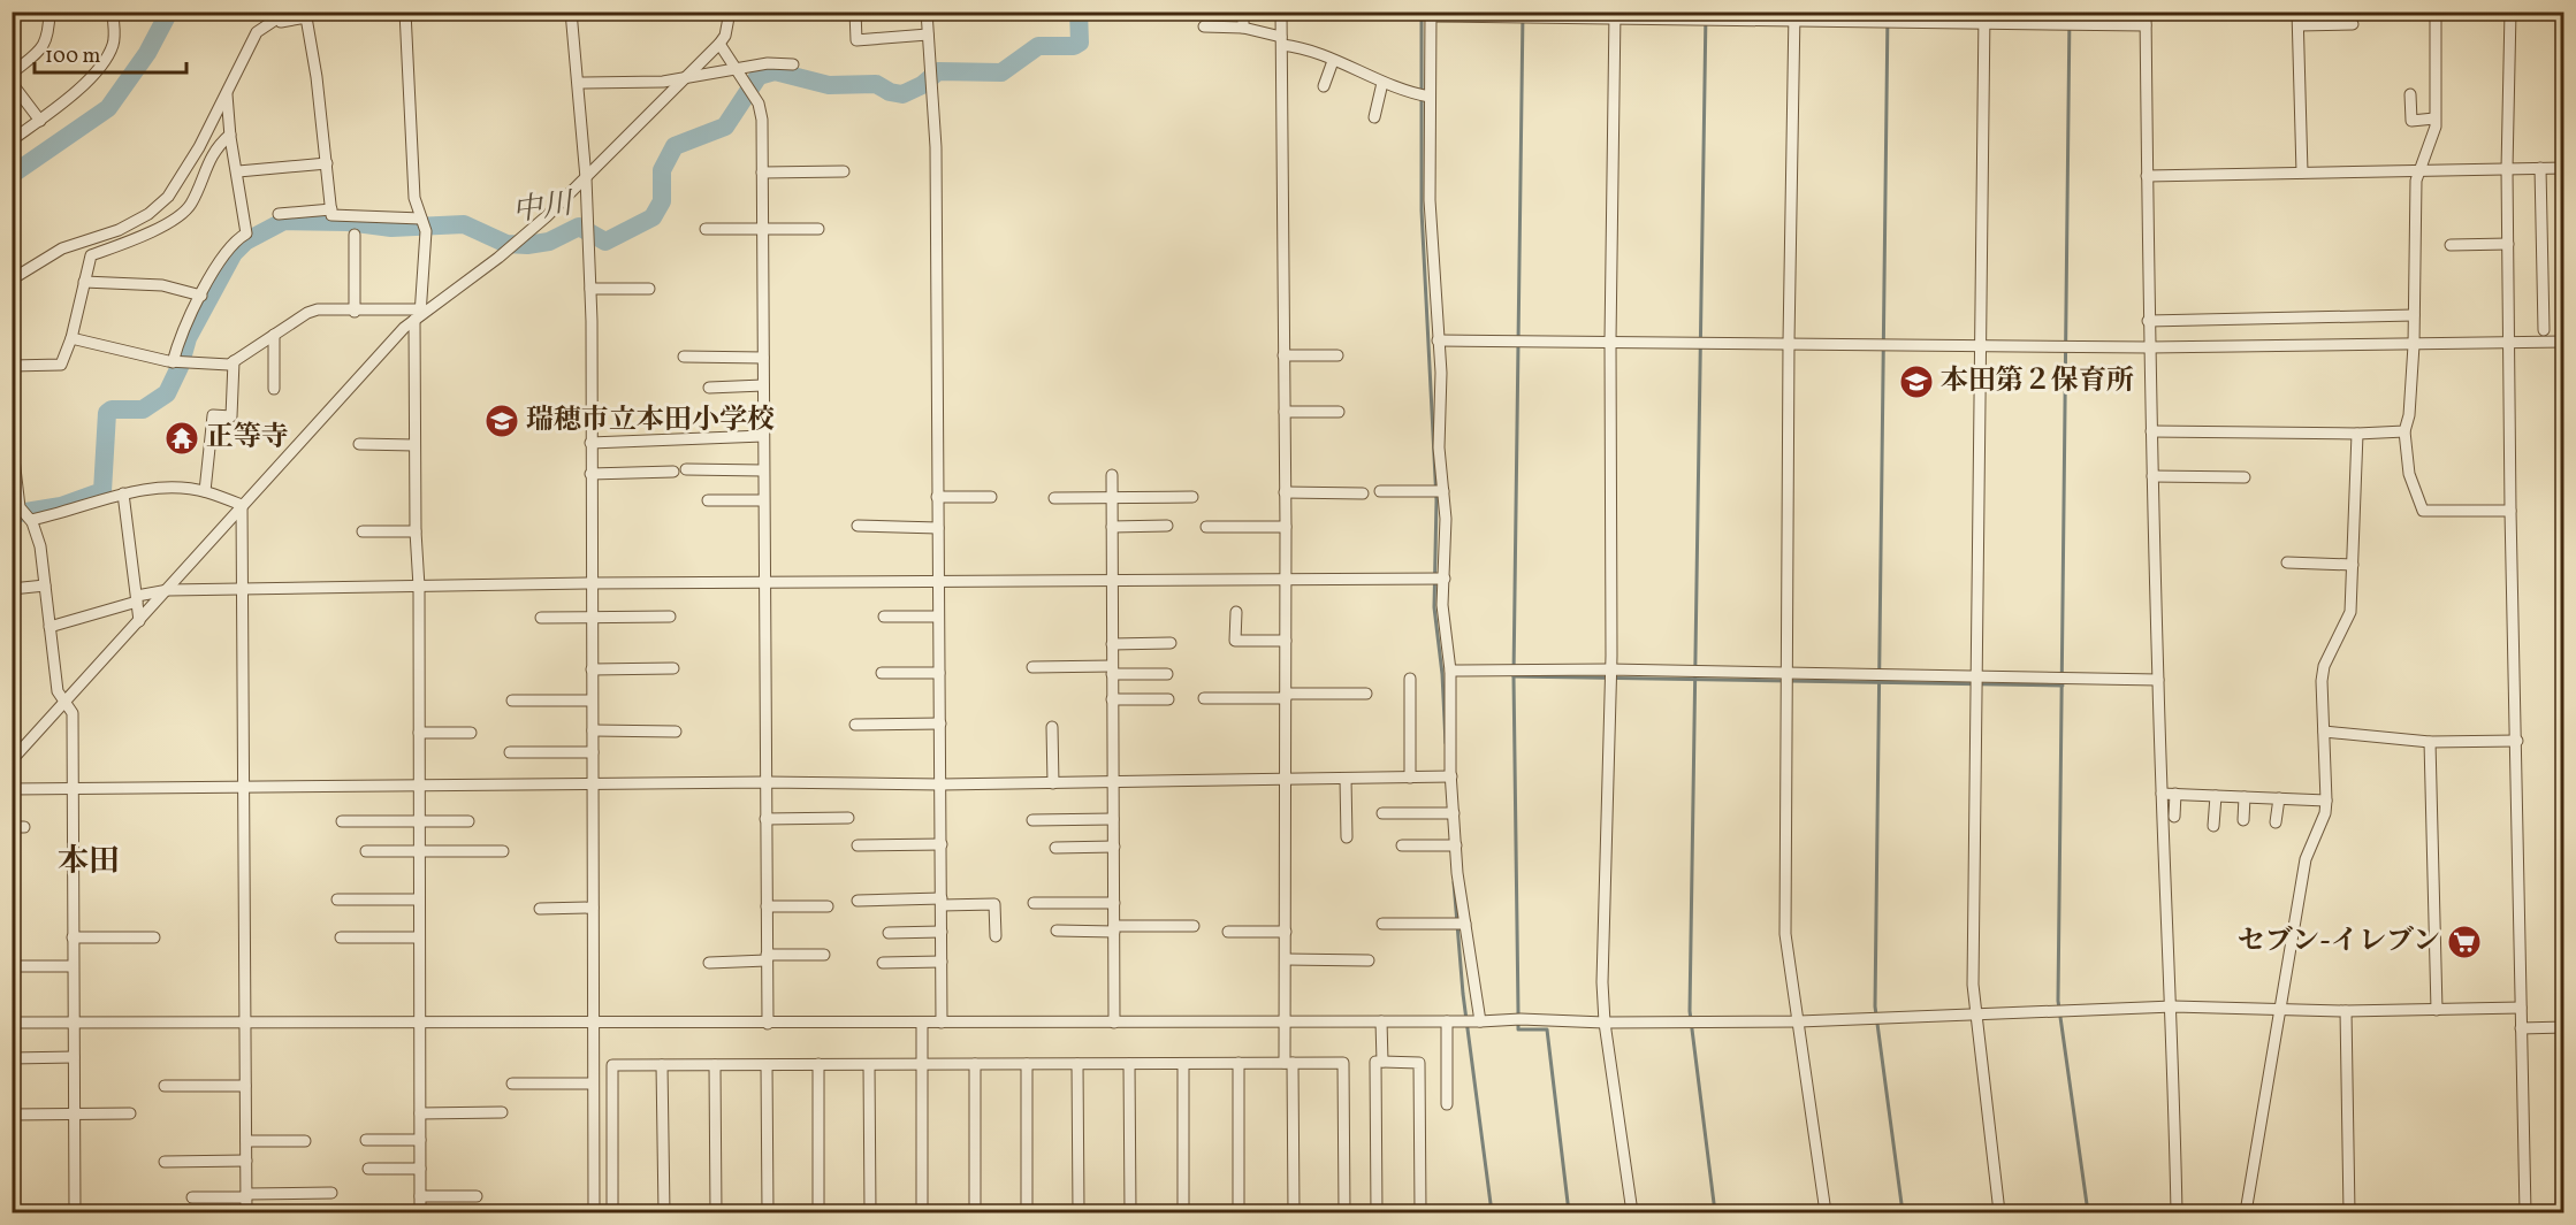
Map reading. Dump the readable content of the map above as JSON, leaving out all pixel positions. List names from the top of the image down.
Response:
{
  "districts": ["本田"],
  "water": ["中川"],
  "places": {
    "school or university": ["本田第２保育所", "瑞穂市立本田小学校"],
    "temple": ["正等寺"],
    "supermarket": ["セブン-イレブン"]
  },
  "scale_bar": "100 m"
}
